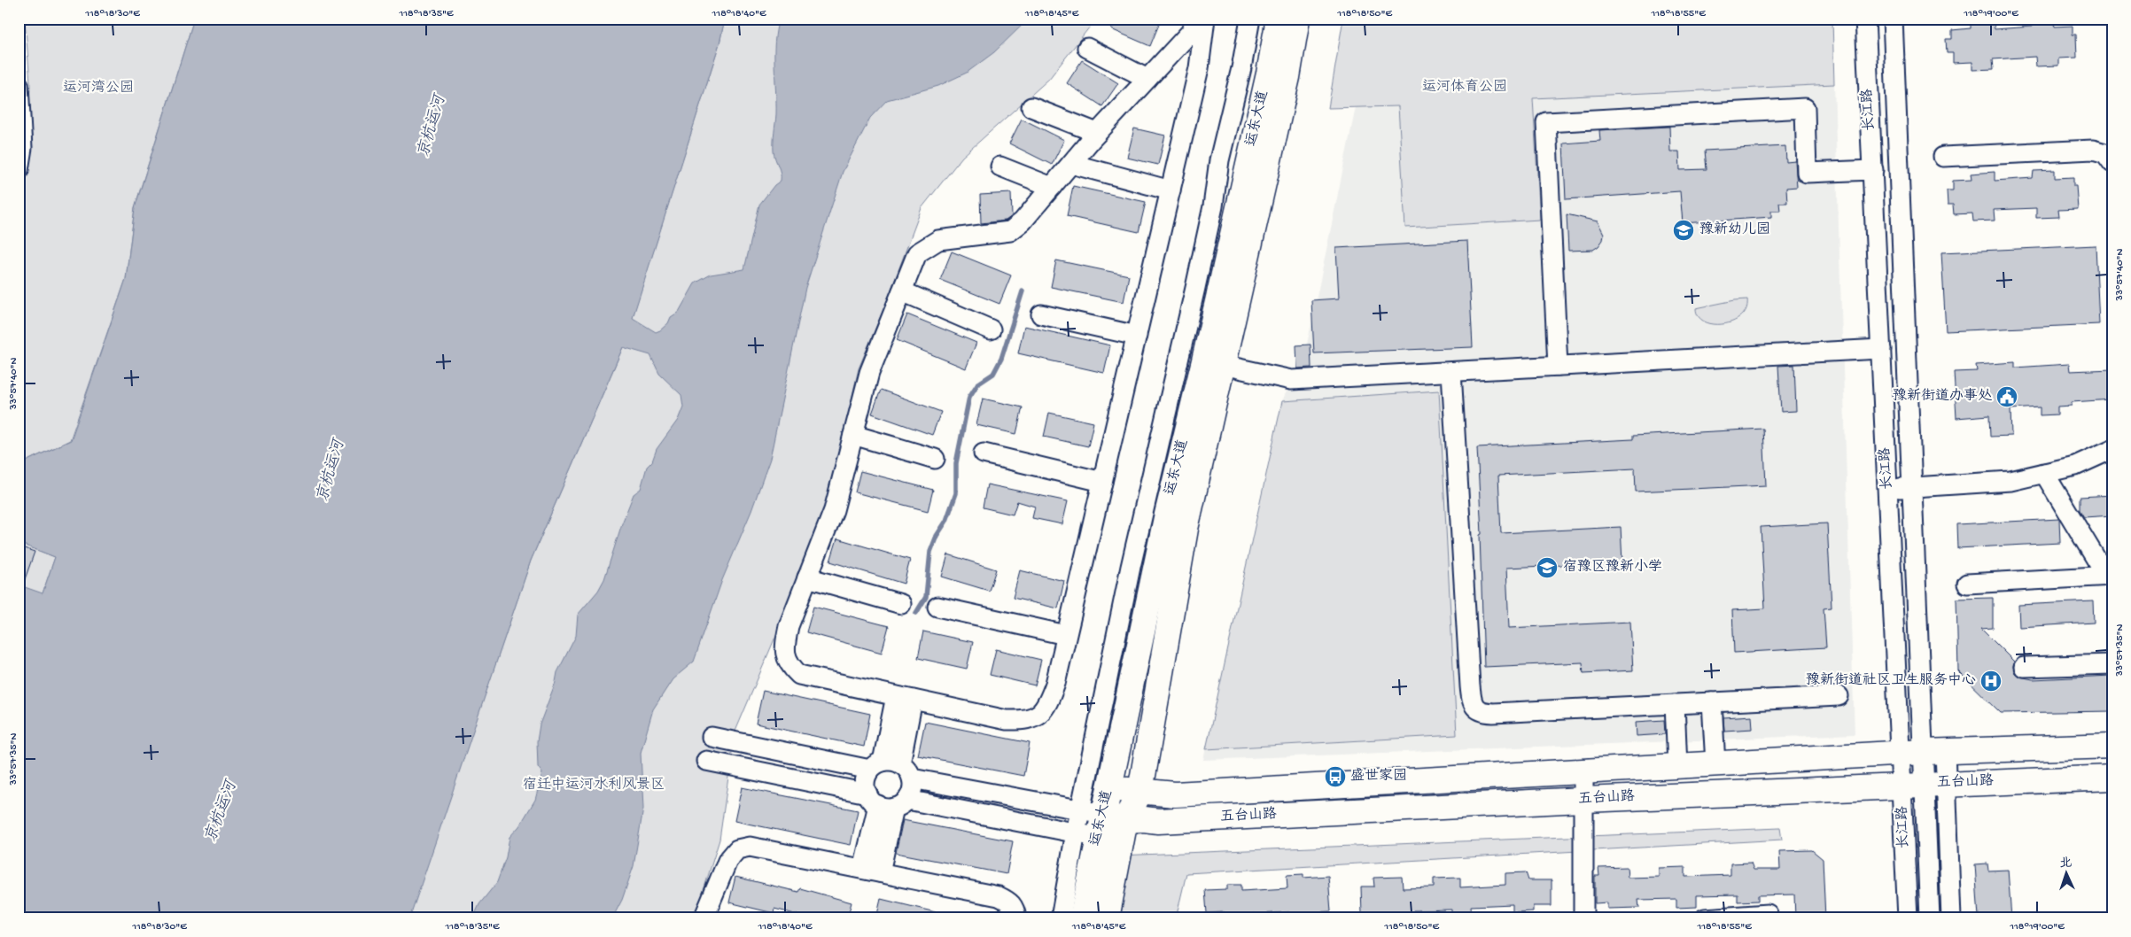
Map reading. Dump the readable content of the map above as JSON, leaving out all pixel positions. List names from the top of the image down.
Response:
{
  "streets": {
    "main road": ["运东大道", "五台山路"],
    "street": ["长江路"]
  },
  "crossings": [
    ["长江路", "五台山路"],
    ["运东大道", "五台山路"]
  ],
  "water": ["京杭运河"],
  "parks": ["运河体育公园", "运河湾公园", "宿迁中运河水利风景区"],
  "places": {
    "school or university": ["豫新幼儿园", "宿豫区豫新小学"],
    "public building": ["豫新街道办事处"],
    "hospital": ["豫新街道社区卫生服务中心"],
    "bus stop": ["盛世家园"]
  },
  "north": "top",
  "coordinates": [
    "118°18'30\"E",
    "118°18'35\"E",
    "118°18'40\"E",
    "118°18'45\"E",
    "118°18'50\"E",
    "118°18'55\"E",
    "118°19'00\"E",
    "33°57'40\"N",
    "33°57'35\"N"
  ]
}
